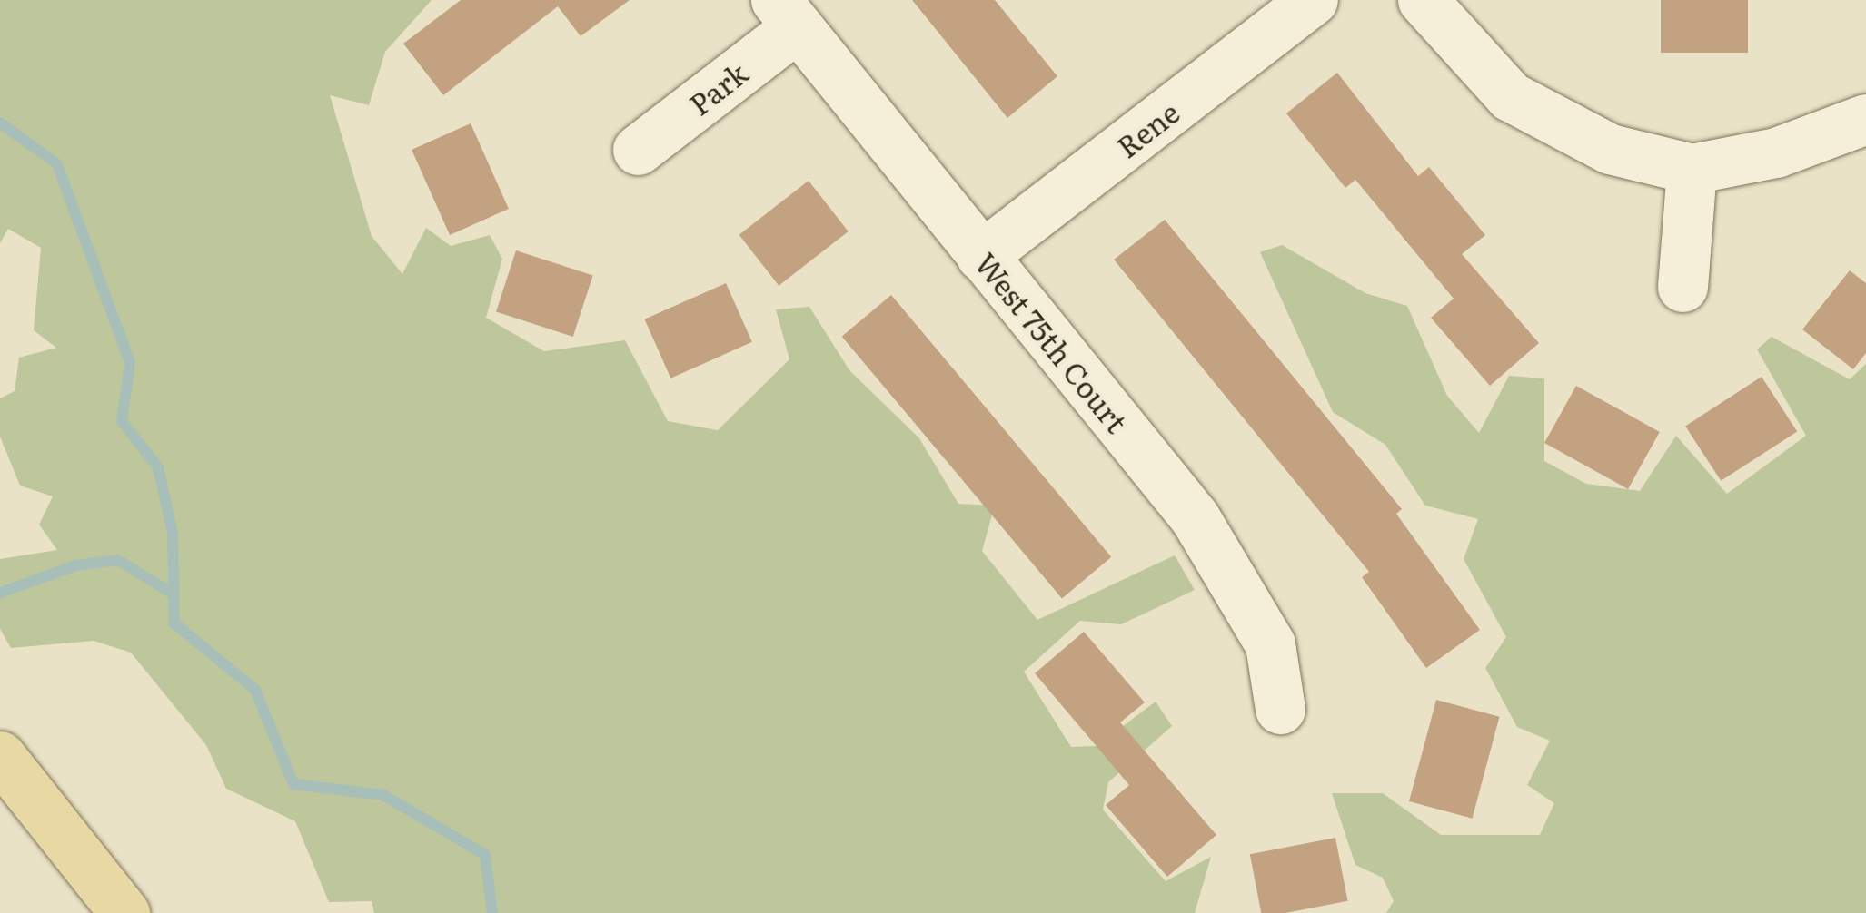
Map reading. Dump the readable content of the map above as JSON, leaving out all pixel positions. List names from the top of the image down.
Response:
{
  "streets": {
    "street": ["Park", "Rene", "West 75th Court"]
  },
  "crossings": [
    ["Park", "West 75th Court"],
    ["Rene", "West 75th Court"]
  ]
}
